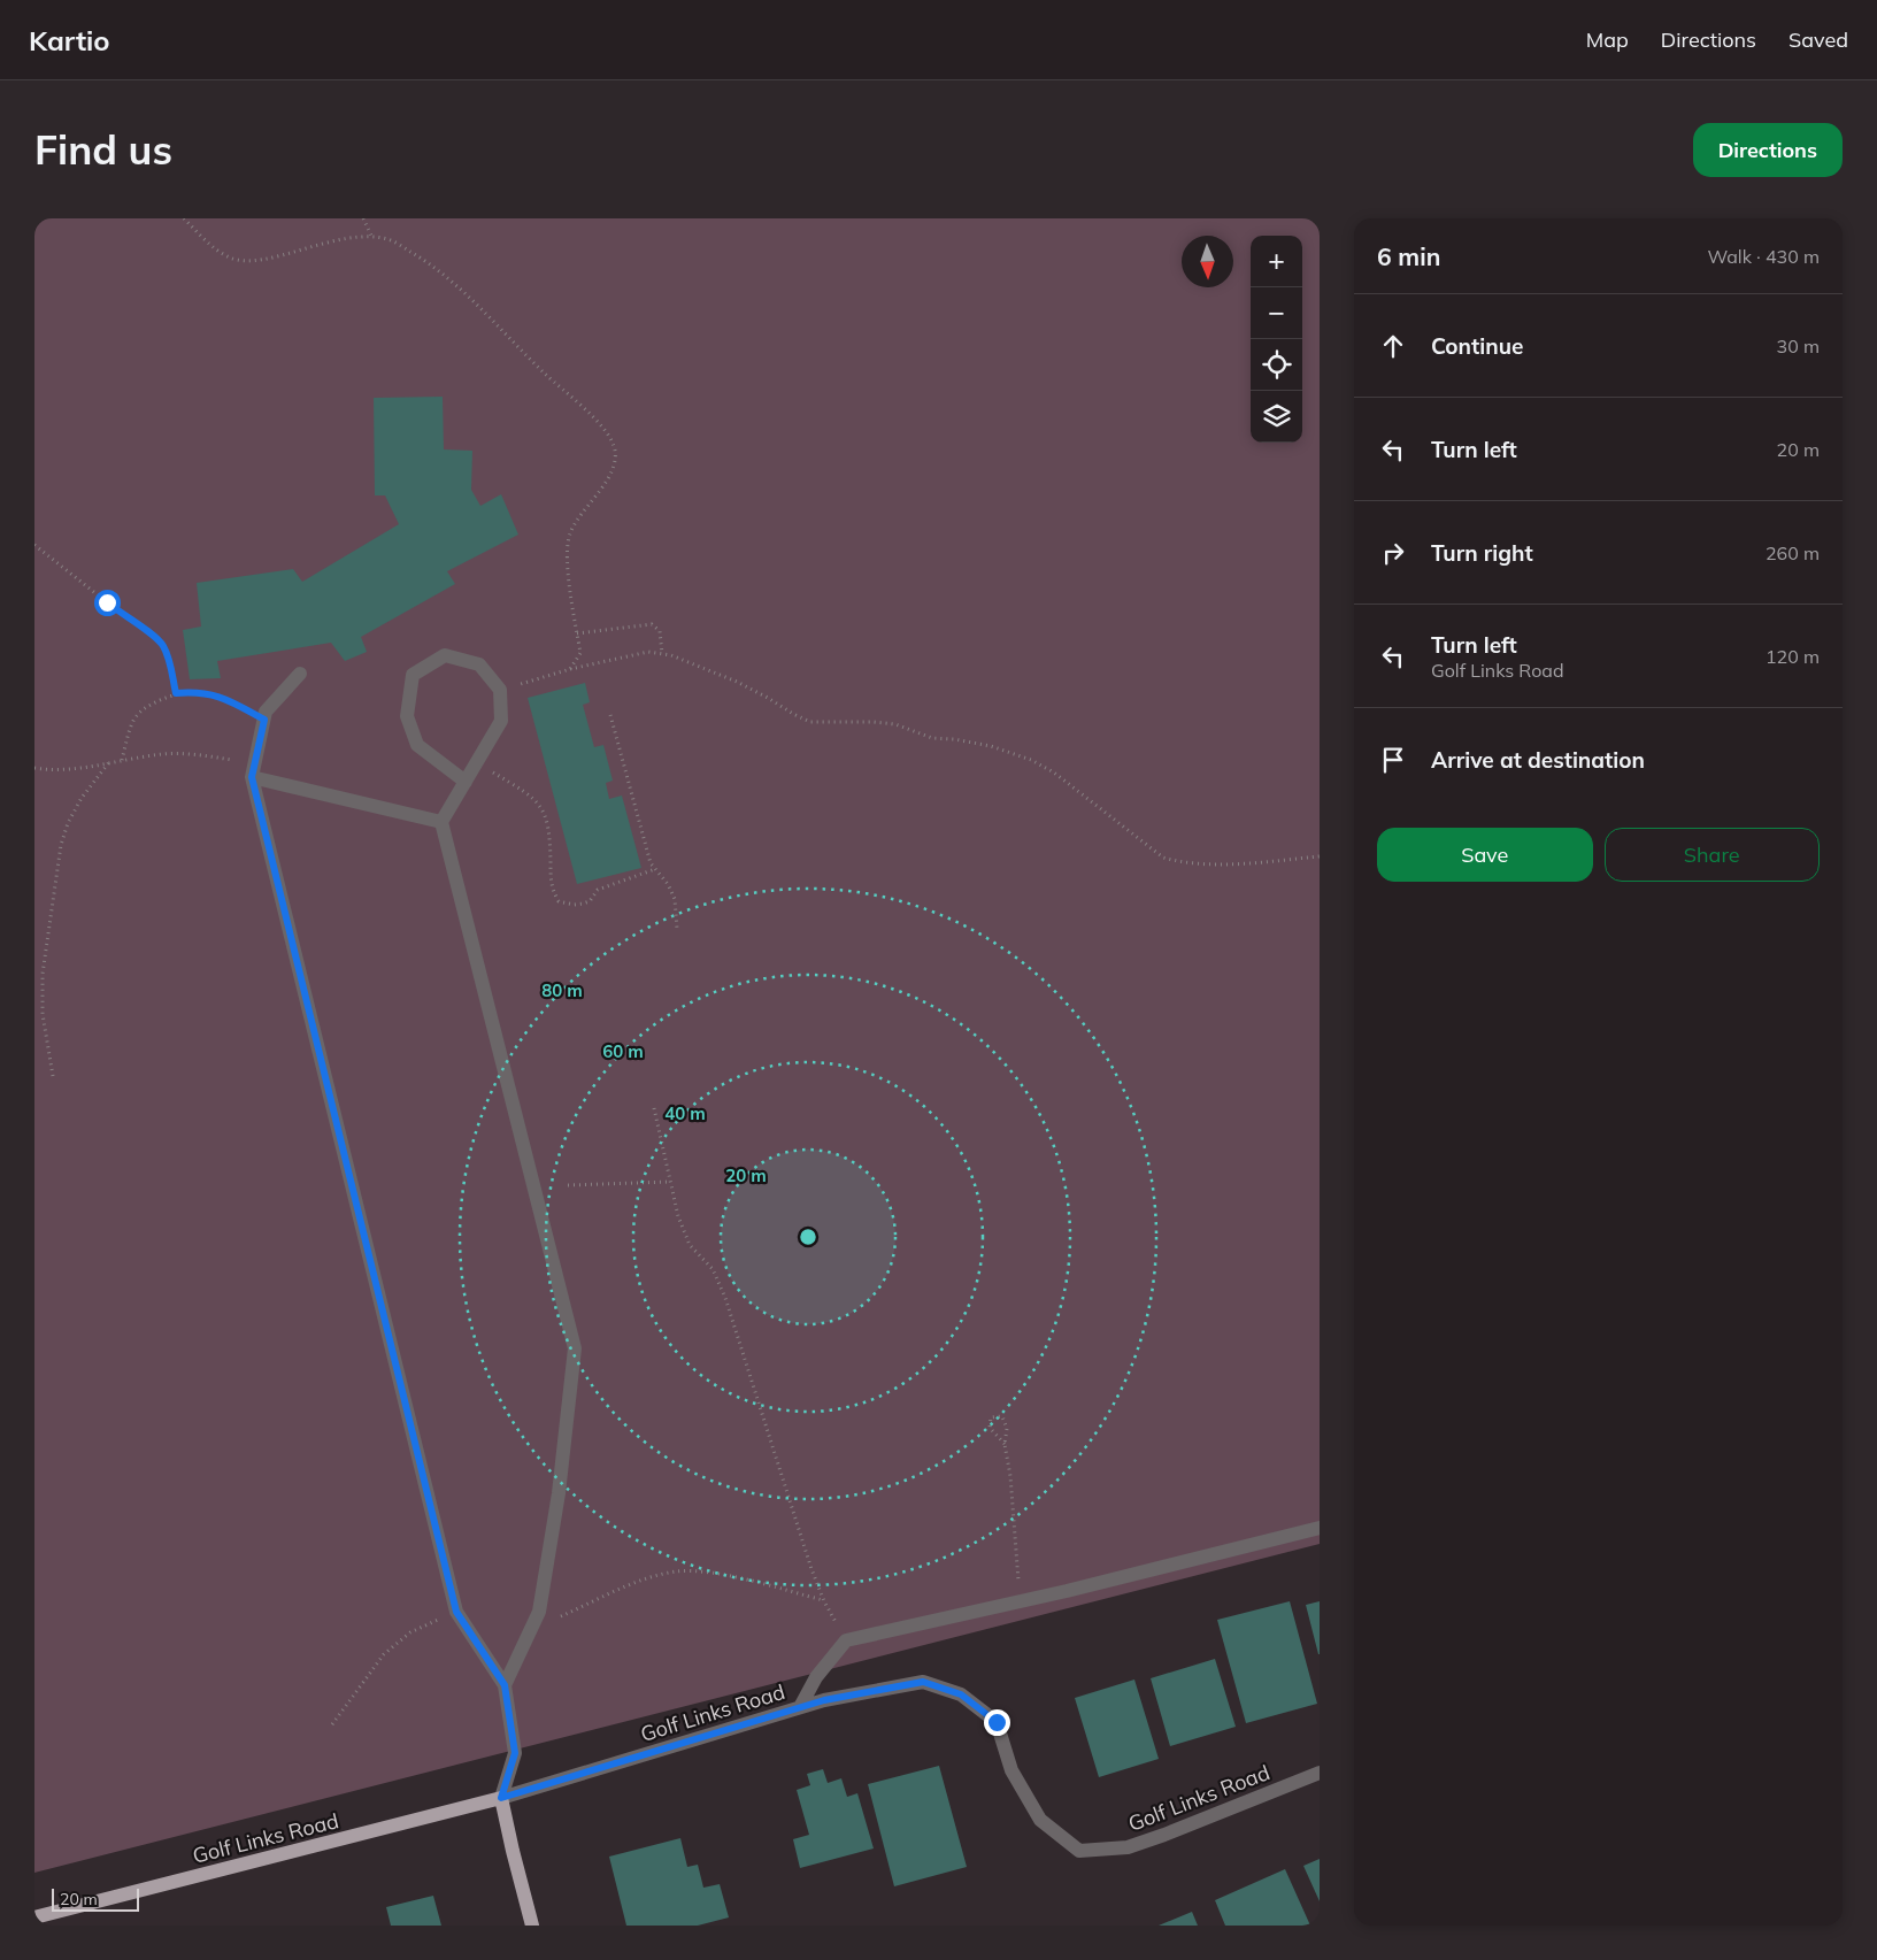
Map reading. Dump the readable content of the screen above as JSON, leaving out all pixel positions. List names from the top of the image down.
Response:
{
  "streets": {
    "main road": ["Golf Links Road"]
  },
  "scale_bar": "20 m",
  "north": "bottom",
  "page": {
    "header": "Kartio",
    "nav": ["Map", "Directions", "Saved"],
    "buttons": [
      "Directions",
      ["Save", "Share"]
    ],
    "title": "Find us",
    "heading": ["6 min", "Walk · 430 m"],
    "map_buttons": ["+", "−"],
    "list": [
      ["Continue", "30 m"],
      ["Turn left", "20 m"],
      ["Turn right", "260 m"],
      ["Turn left", "Golf Links Road", "120 m"],
      "Arrive at destination"
    ],
    "scale": "20 m"
  },
  "rings": [
    "80 m",
    "60 m",
    "40 m",
    "20 m"
  ]
}
